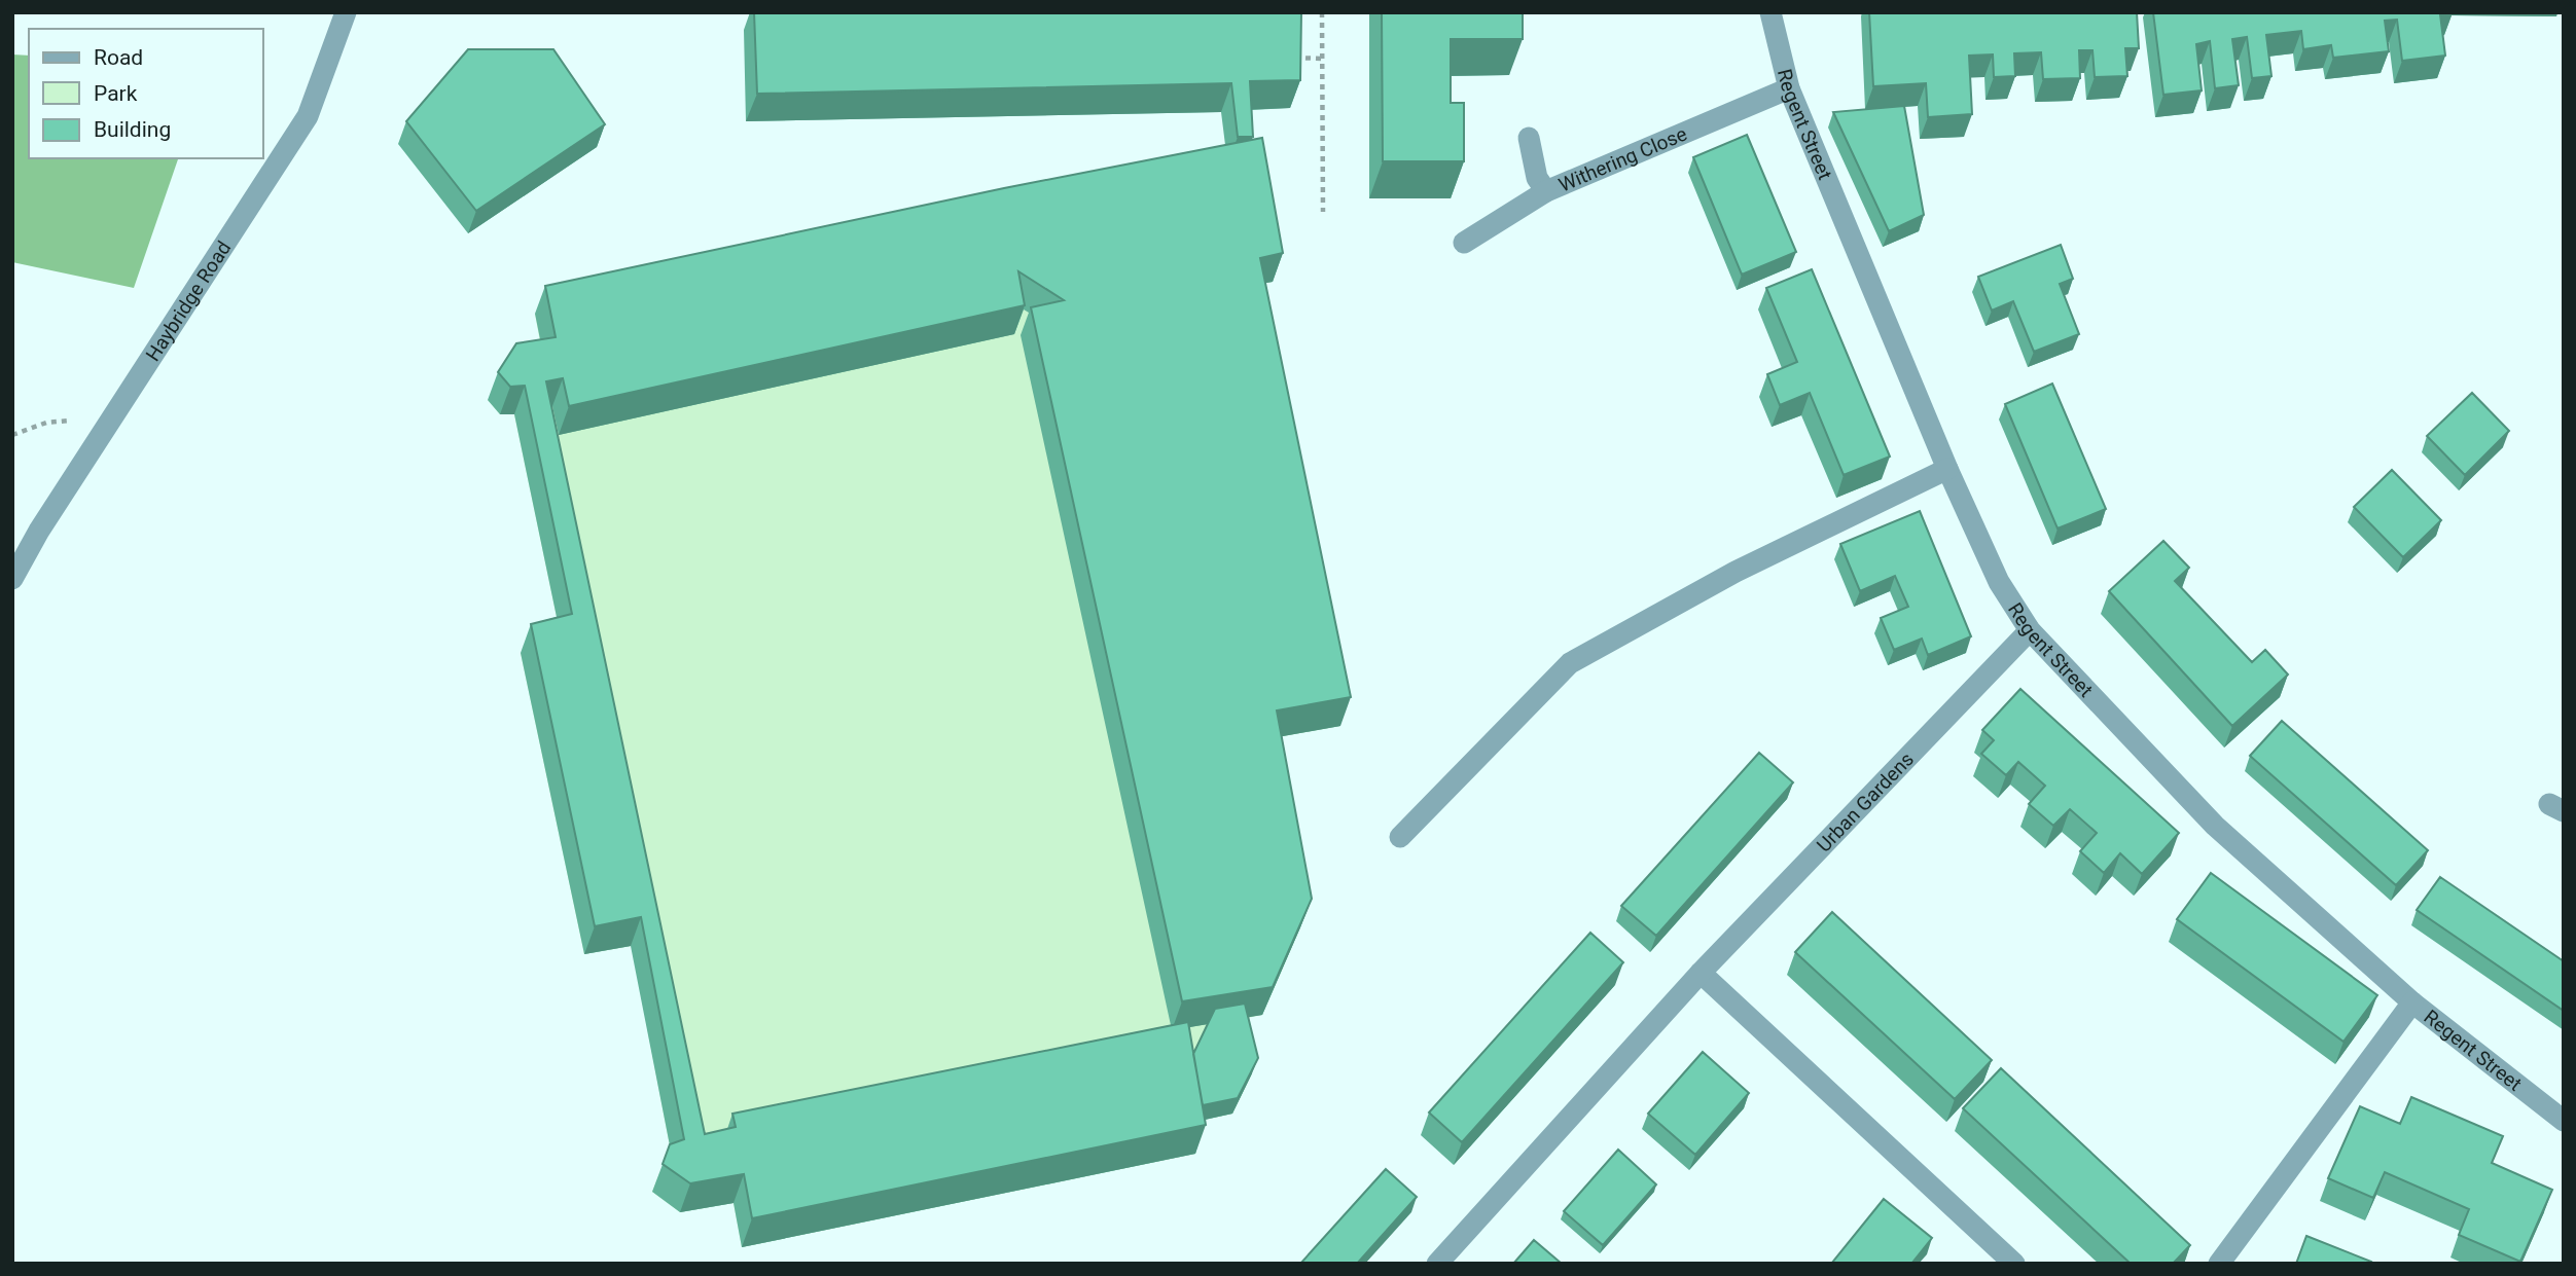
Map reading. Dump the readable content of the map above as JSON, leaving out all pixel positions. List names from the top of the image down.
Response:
{
  "streets": {
    "street": [
      "Regent Street",
      "Withering Close",
      "Haybridge Road",
      "Urban Gardens"
    ]
  },
  "crossings": [
    ["Regent Street", "Withering Close"],
    ["Regent Street", "Urban Gardens"]
  ],
  "legend": ["Road", "Park", "Building"]
}
